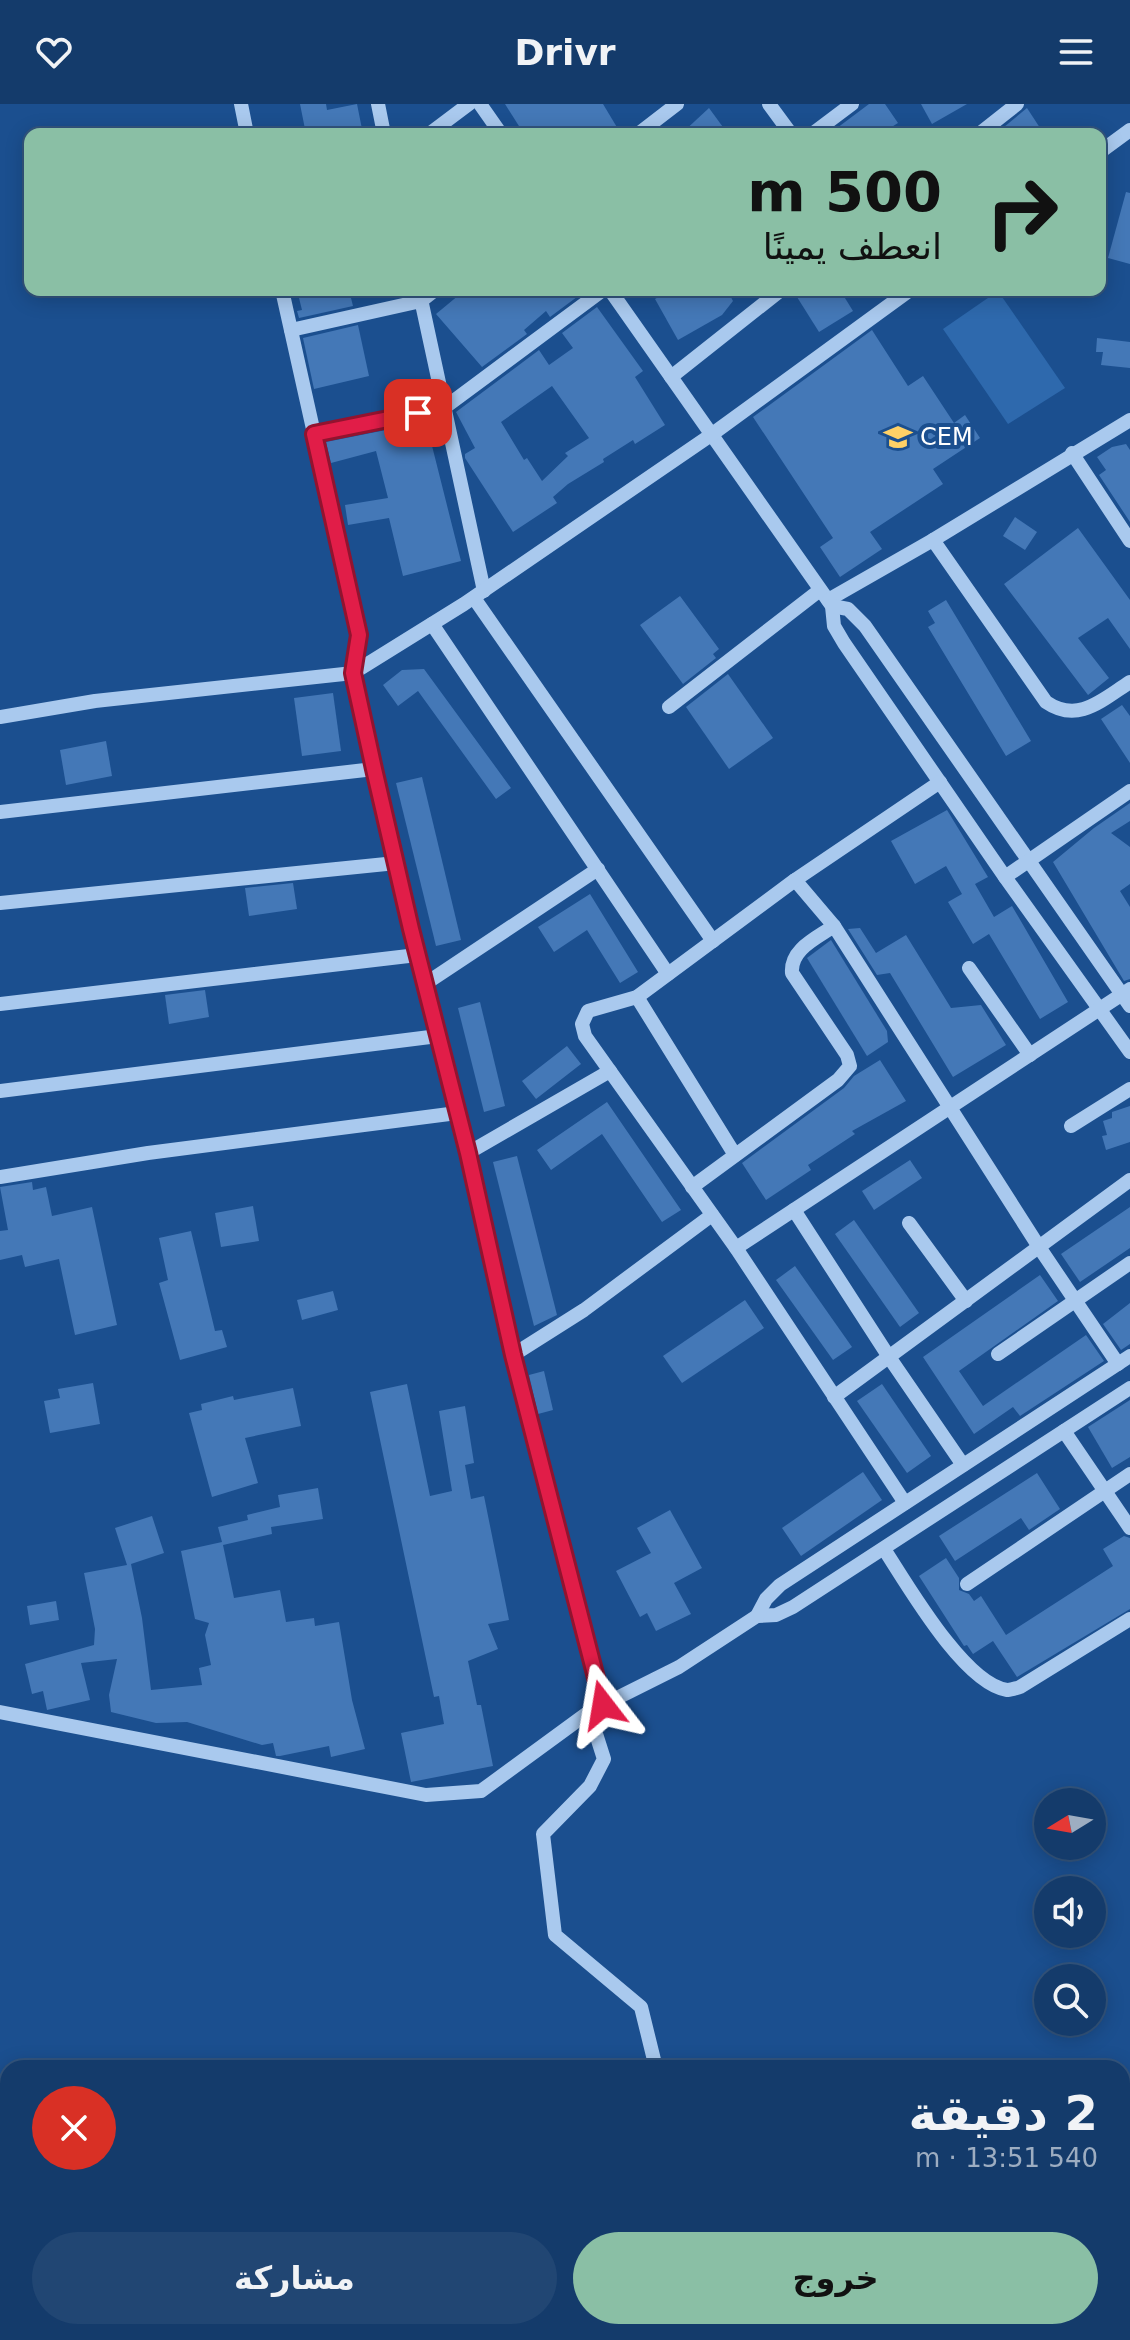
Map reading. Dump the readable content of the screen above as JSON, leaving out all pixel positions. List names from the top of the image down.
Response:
{
  "places": {
    "school or university": ["CEM"]
  },
  "north": "left",
  "page": {
    "header": "Drivr",
    "turn": ["500 m", "انعطف يمينًا"],
    "heading": ["2 دقيقة", "540 m · 13:51"],
    "buttons": ["خروج", "مشاركة"]
  }
}
